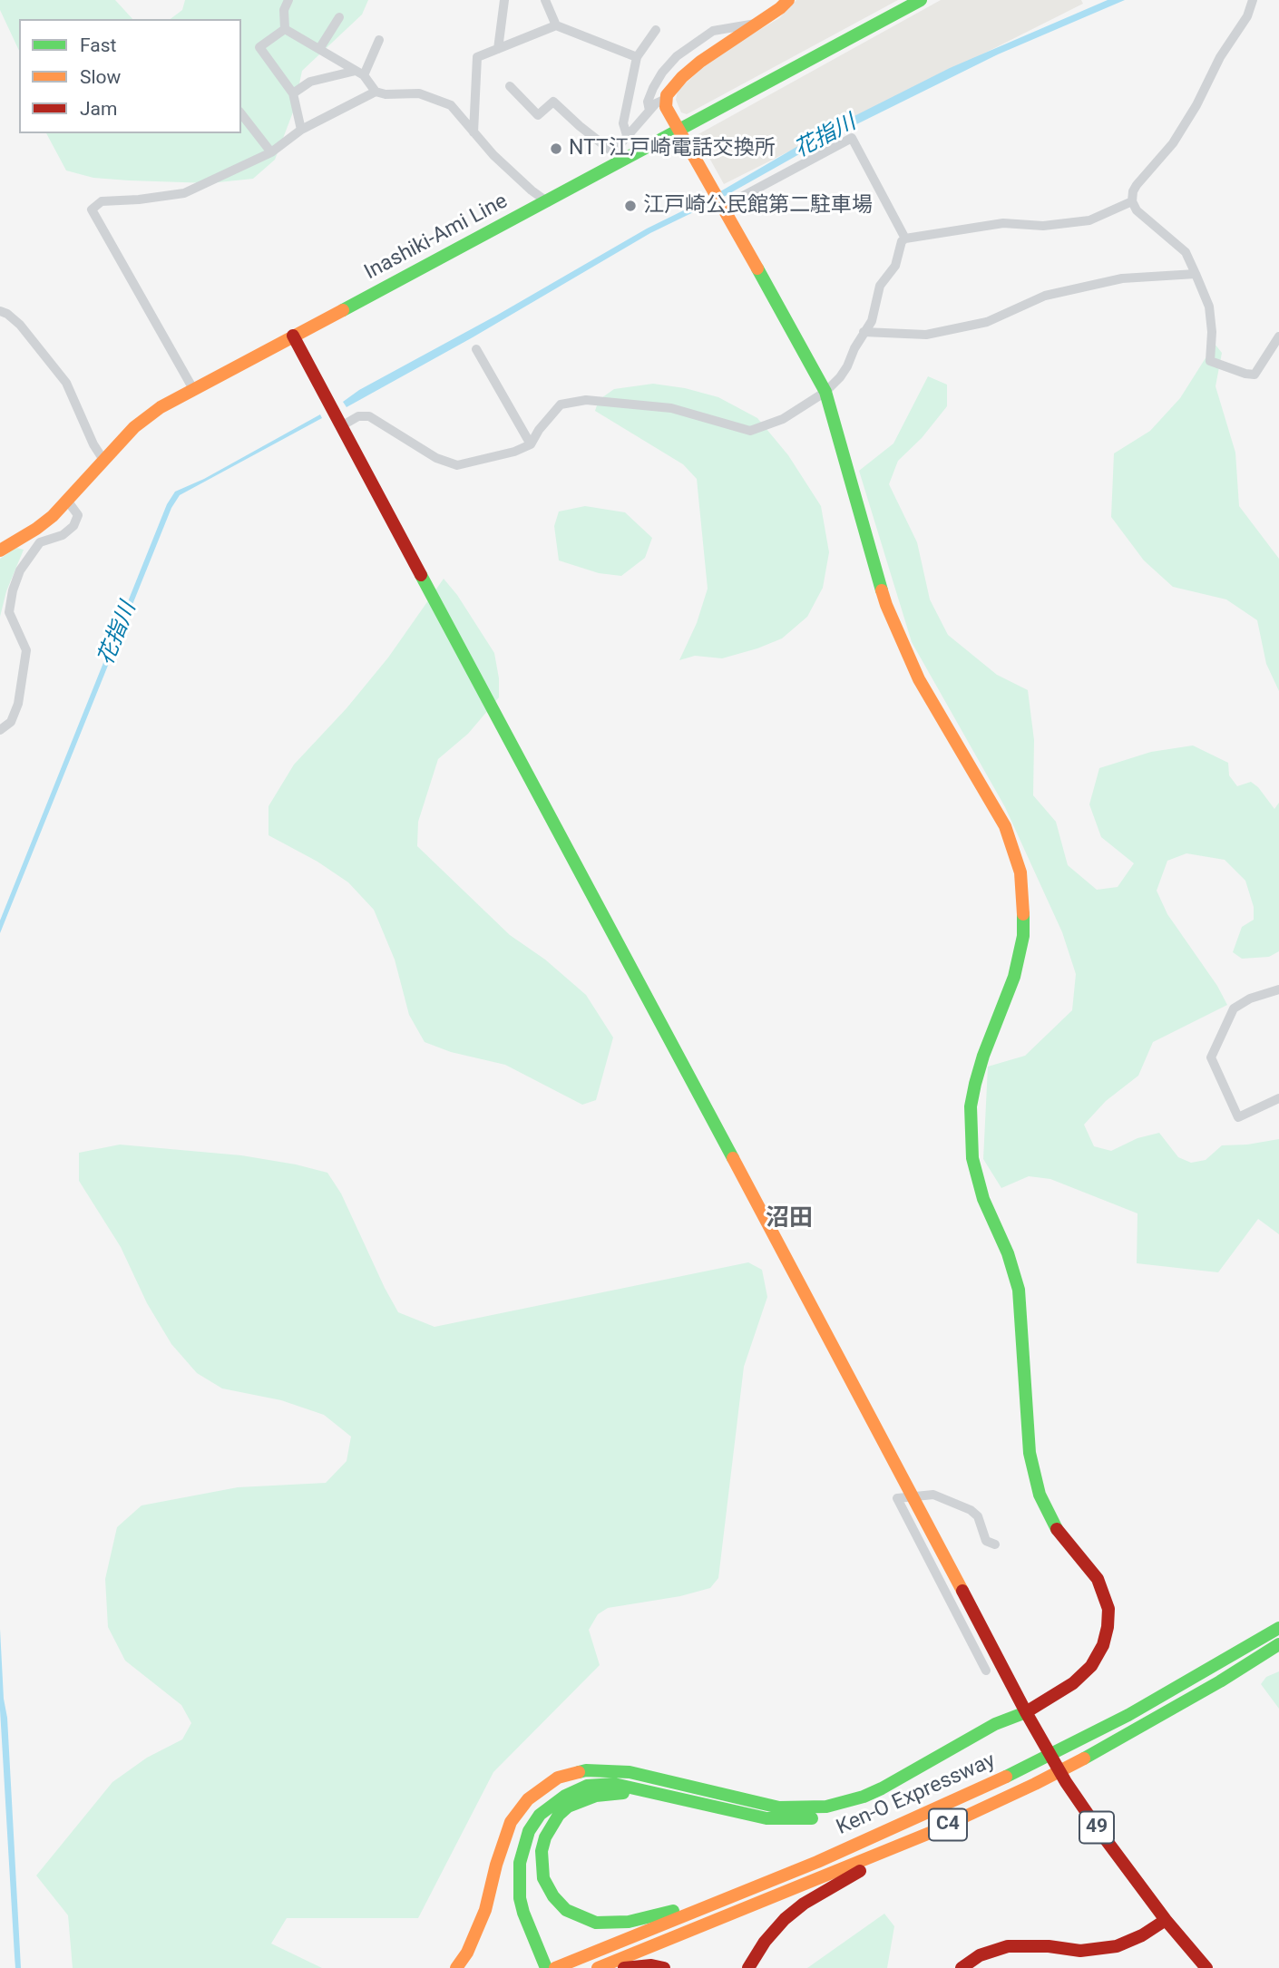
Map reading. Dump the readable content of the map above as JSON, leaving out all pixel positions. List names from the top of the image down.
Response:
{
  "streets": {
    "main road": [
      "Inashiki-Ami Line",
      "Ken-O Expressway",
      "C4",
      "49"
    ]
  },
  "districts": ["沼田"],
  "water": ["花指川"],
  "places": ["NTT江戸崎電話交換所", "江戸崎公民館第二駐車場"],
  "legend": ["Fast", "Slow", "Jam"]
}
